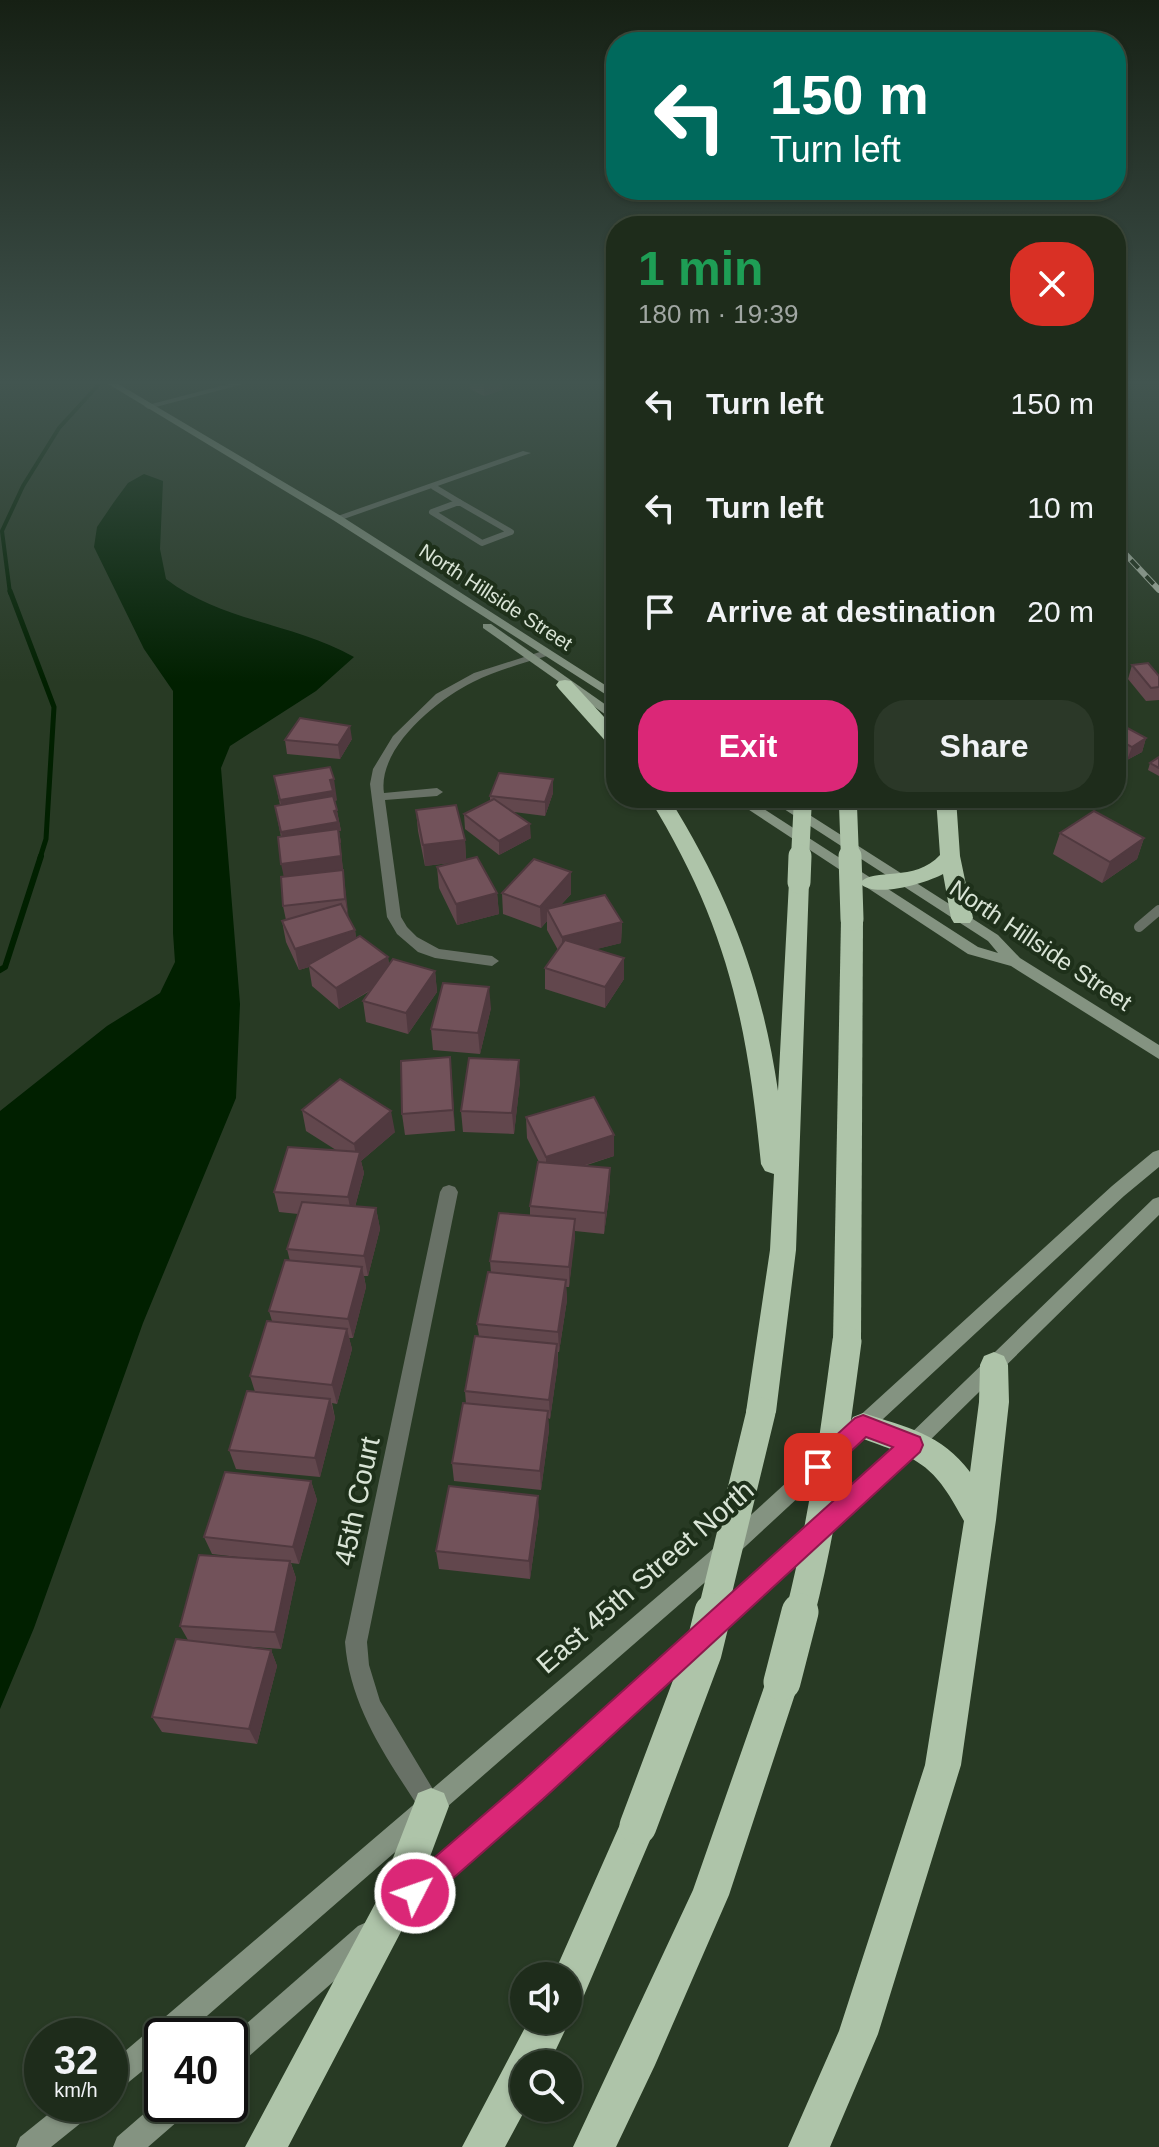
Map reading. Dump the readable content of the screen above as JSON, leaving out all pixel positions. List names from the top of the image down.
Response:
{
  "streets": {
    "main road": ["North Hillside Street", "East 45th Street North"],
    "street": ["45th Court"]
  },
  "crossings": [
    ["45th Court", "East 45th Street North"]
  ],
  "page": {
    "turn": ["150 m", "Turn left"],
    "heading": ["1 min", "180 m · 19:39"],
    "list": [
      {
        "name": "Turn left",
        "value": "150 m"
      },
      {
        "name": "Turn left",
        "value": "10 m"
      },
      {
        "name": "Arrive at destination",
        "value": "20 m"
      }
    ],
    "buttons": ["Exit", "Share"],
    "speed": "32 km/h",
    "limit": "40"
  }
}
